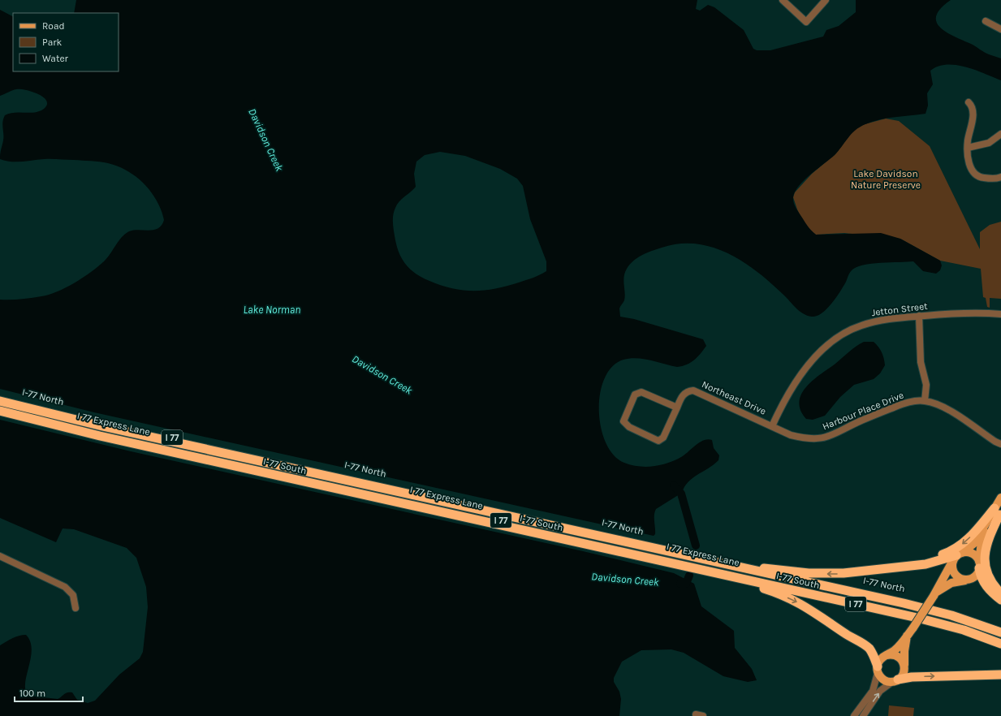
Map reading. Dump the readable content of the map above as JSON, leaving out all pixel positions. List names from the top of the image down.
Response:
{
  "streets": {
    "highway": [
      "I-77 North",
      "I 77 Express Lane",
      "I 77",
      "I-77 South"
    ],
    "street": ["Jetton Street", "Northeast Drive", "Harbour Place Drive"]
  },
  "crossings": [
    ["Jetton Street", "Northeast Drive"],
    ["Jetton Street", "Harbour Place Drive"],
    ["Northeast Drive", "Harbour Place Drive"]
  ],
  "water": ["Davidson Creek", "Lake Norman"],
  "parks": ["Lake Davidson Nature Preserve"],
  "legend": ["Road", "Park", "Water"],
  "scale_bar": "100 m"
}
